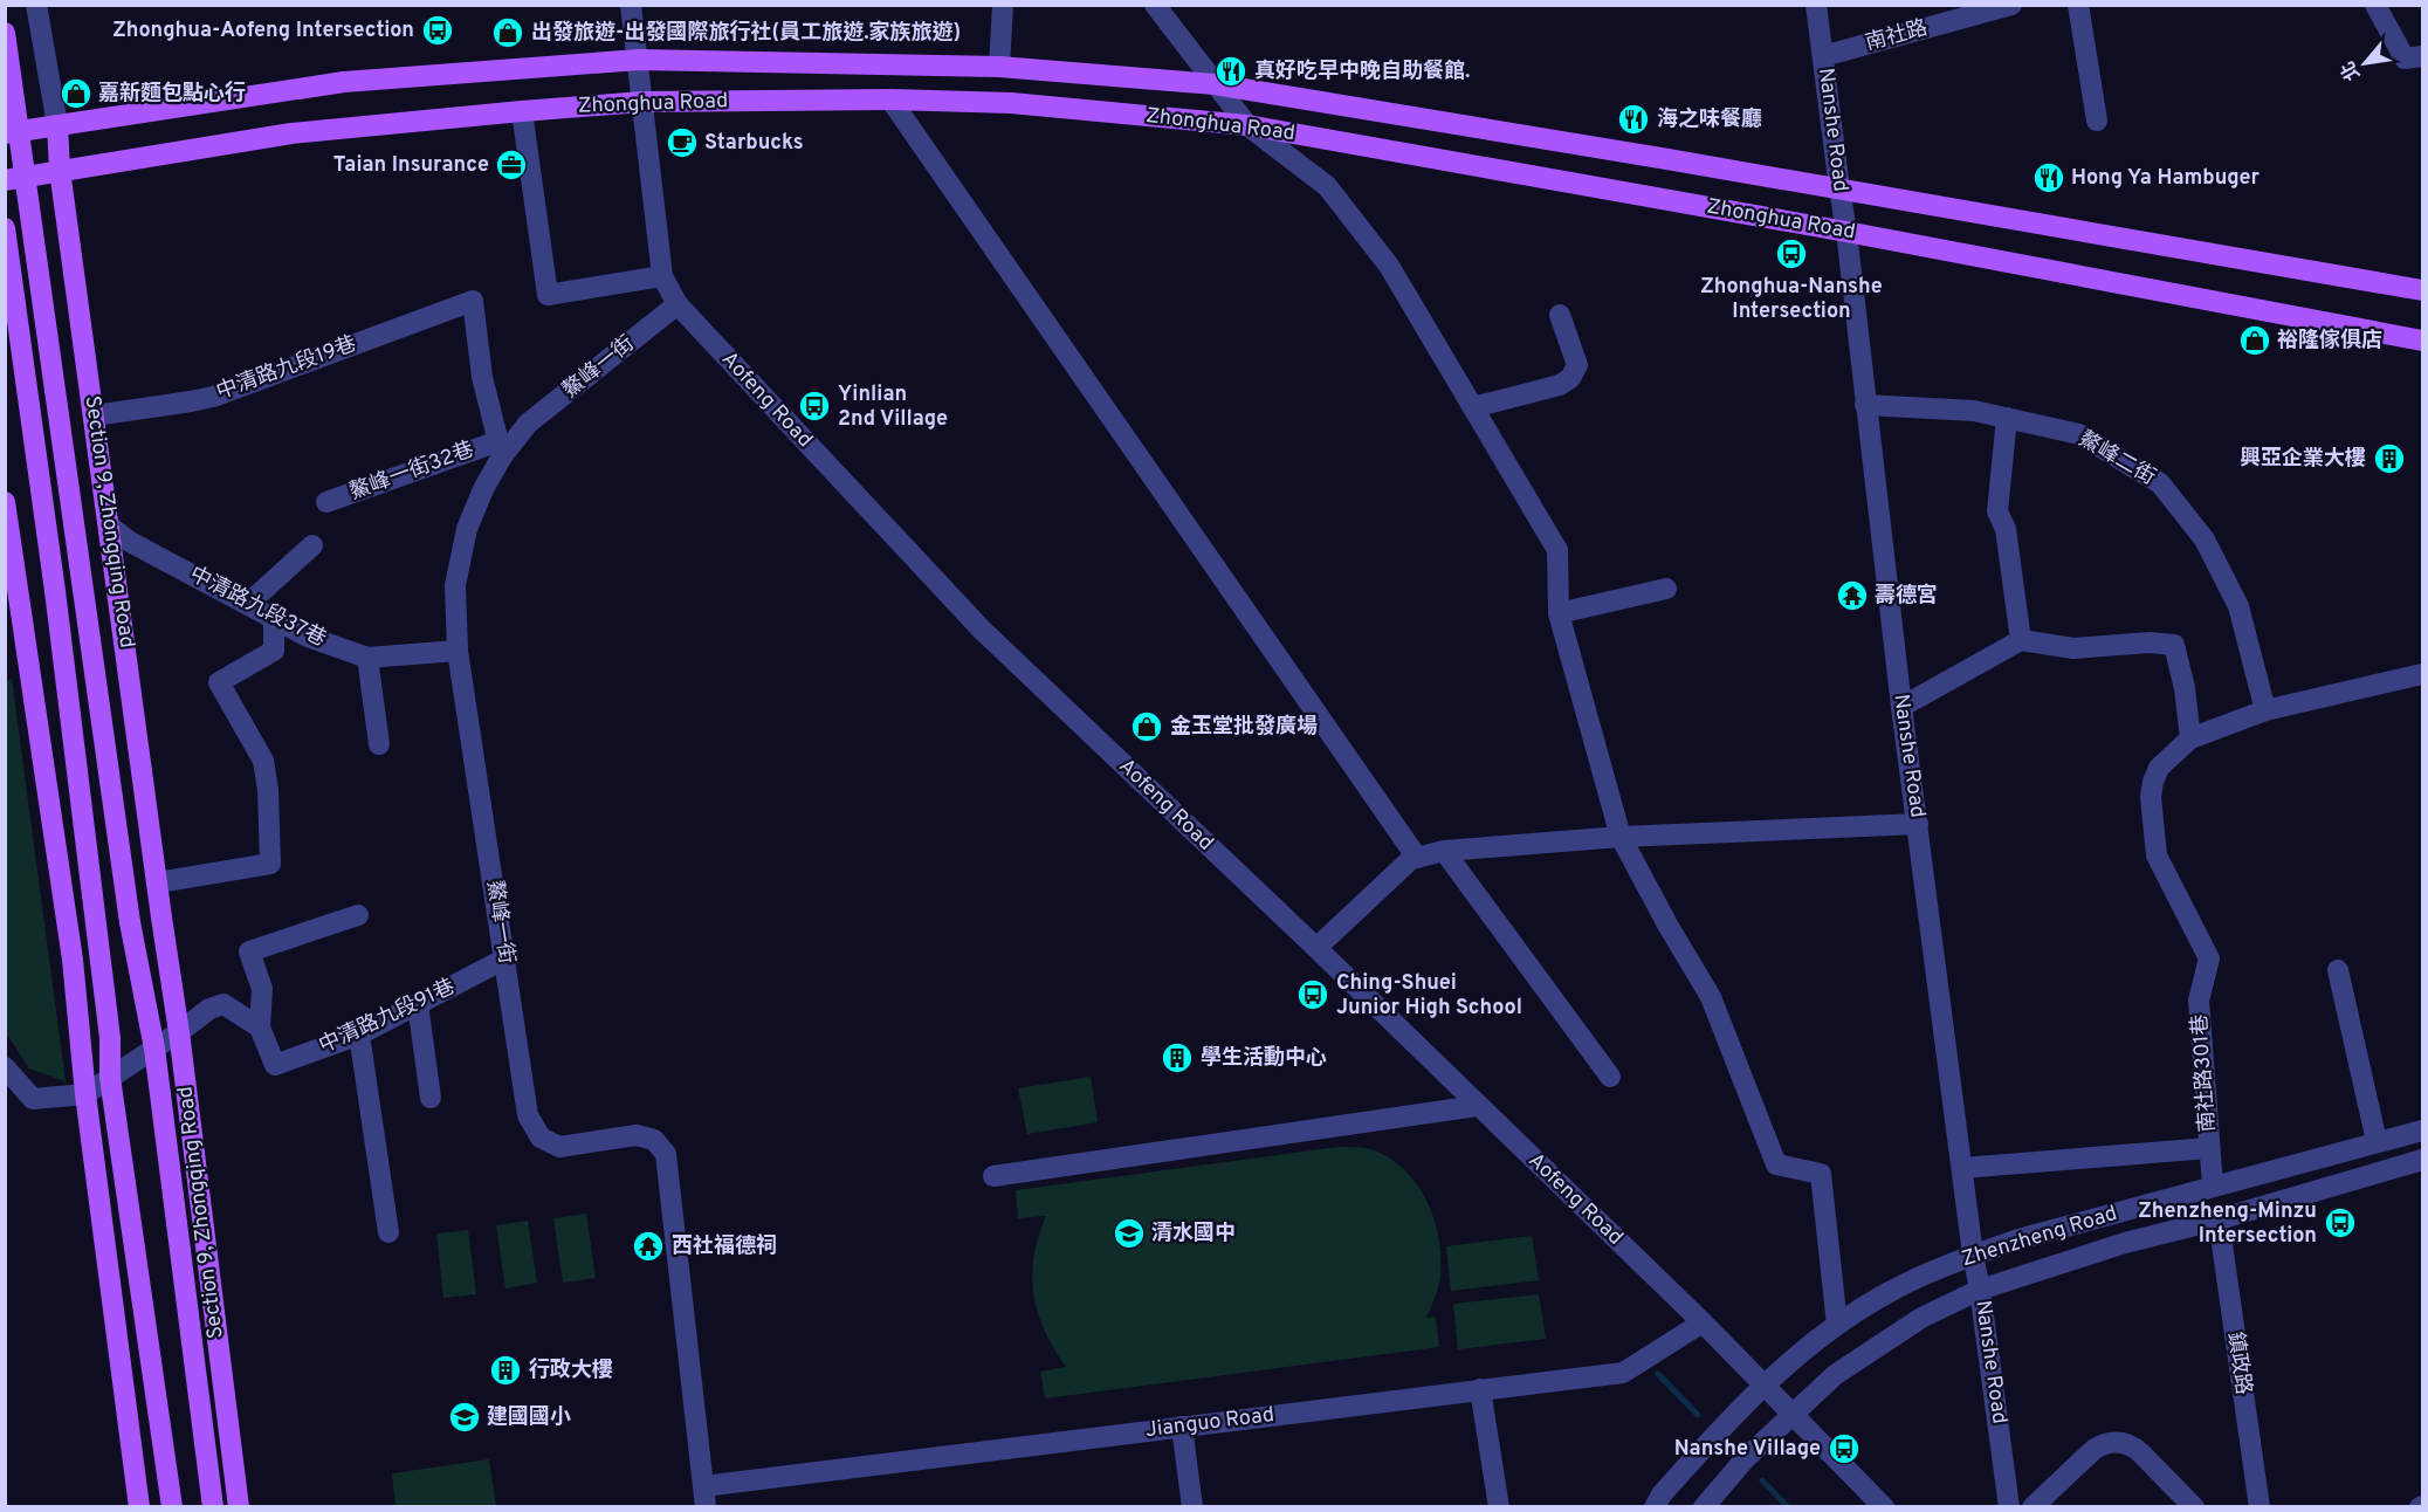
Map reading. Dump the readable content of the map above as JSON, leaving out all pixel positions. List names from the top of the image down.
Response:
{
  "streets": {
    "main road": ["Zhonghua Road", "Section 9, Zhongqing Road"],
    "street": [
      "南社路",
      "Nanshe Road",
      "鰲峰一街",
      "中清路九段19巷",
      "Aofeng Road",
      "鰲峰二街",
      "鰲峰一街32巷",
      "中清路九段37巷",
      "中清路九段91巷",
      "南社路301巷",
      "Zhenzheng Road",
      "鎮政路",
      "Jianguo Road"
    ]
  },
  "crossings": [
    ["南社路", "Nanshe Road"],
    ["Zhonghua Road", "Nanshe Road"],
    ["Zhonghua Road", "Aofeng Road"],
    ["Zhonghua Road", "Section 9, Zhongqing Road"],
    ["Nanshe Road", "鰲峰二街"],
    ["Nanshe Road", "Zhenzheng Road"],
    ["鰲峰一街", "中清路九段19巷"],
    ["鰲峰一街", "Aofeng Road"],
    ["鰲峰一街", "鰲峰一街32巷"],
    ["鰲峰一街", "中清路九段37巷"],
    ["鰲峰一街", "中清路九段91巷"],
    ["鰲峰一街", "Jianguo Road"],
    ["中清路九段19巷", "鰲峰一街32巷"],
    ["中清路九段19巷", "Section 9, Zhongqing Road"],
    ["Aofeng Road", "Zhenzheng Road"],
    ["Aofeng Road", "Jianguo Road"],
    ["Section 9, Zhongqing Road", "中清路九段37巷"],
    ["南社路301巷", "Zhenzheng Road"],
    ["Zhenzheng Road", "鎮政路"]
  ],
  "places": {
    "bus stop": [
      "Zhonghua-Aofeng Intersection",
      "Zhonghua-Nanshe Intersection",
      "Yinlian 2nd Village",
      "Ching-Shuei Junior High School",
      "Zhenzheng-Minzu Intersection",
      "Nanshe Village"
    ],
    "shop": [
      "出發旅遊-出發國際旅行社(員工旅遊.家族旅遊)",
      "嘉新麵包點心行",
      "裕隆傢俱店",
      "金玉堂批發廣場"
    ],
    "restaurant": ["真好吃早中晚自助餐館.", "海之味餐廳", "Hong Ya Hambuger"],
    "cafe": ["Starbucks"],
    "office": ["Taian Insurance"],
    "building": ["興亞企業大樓", "學生活動中心", "行政大樓"],
    "temple": ["壽德宮", "西社福德祠"],
    "school or university": ["清水國中", "建國國小"]
  },
  "north": "bottom left"
}
